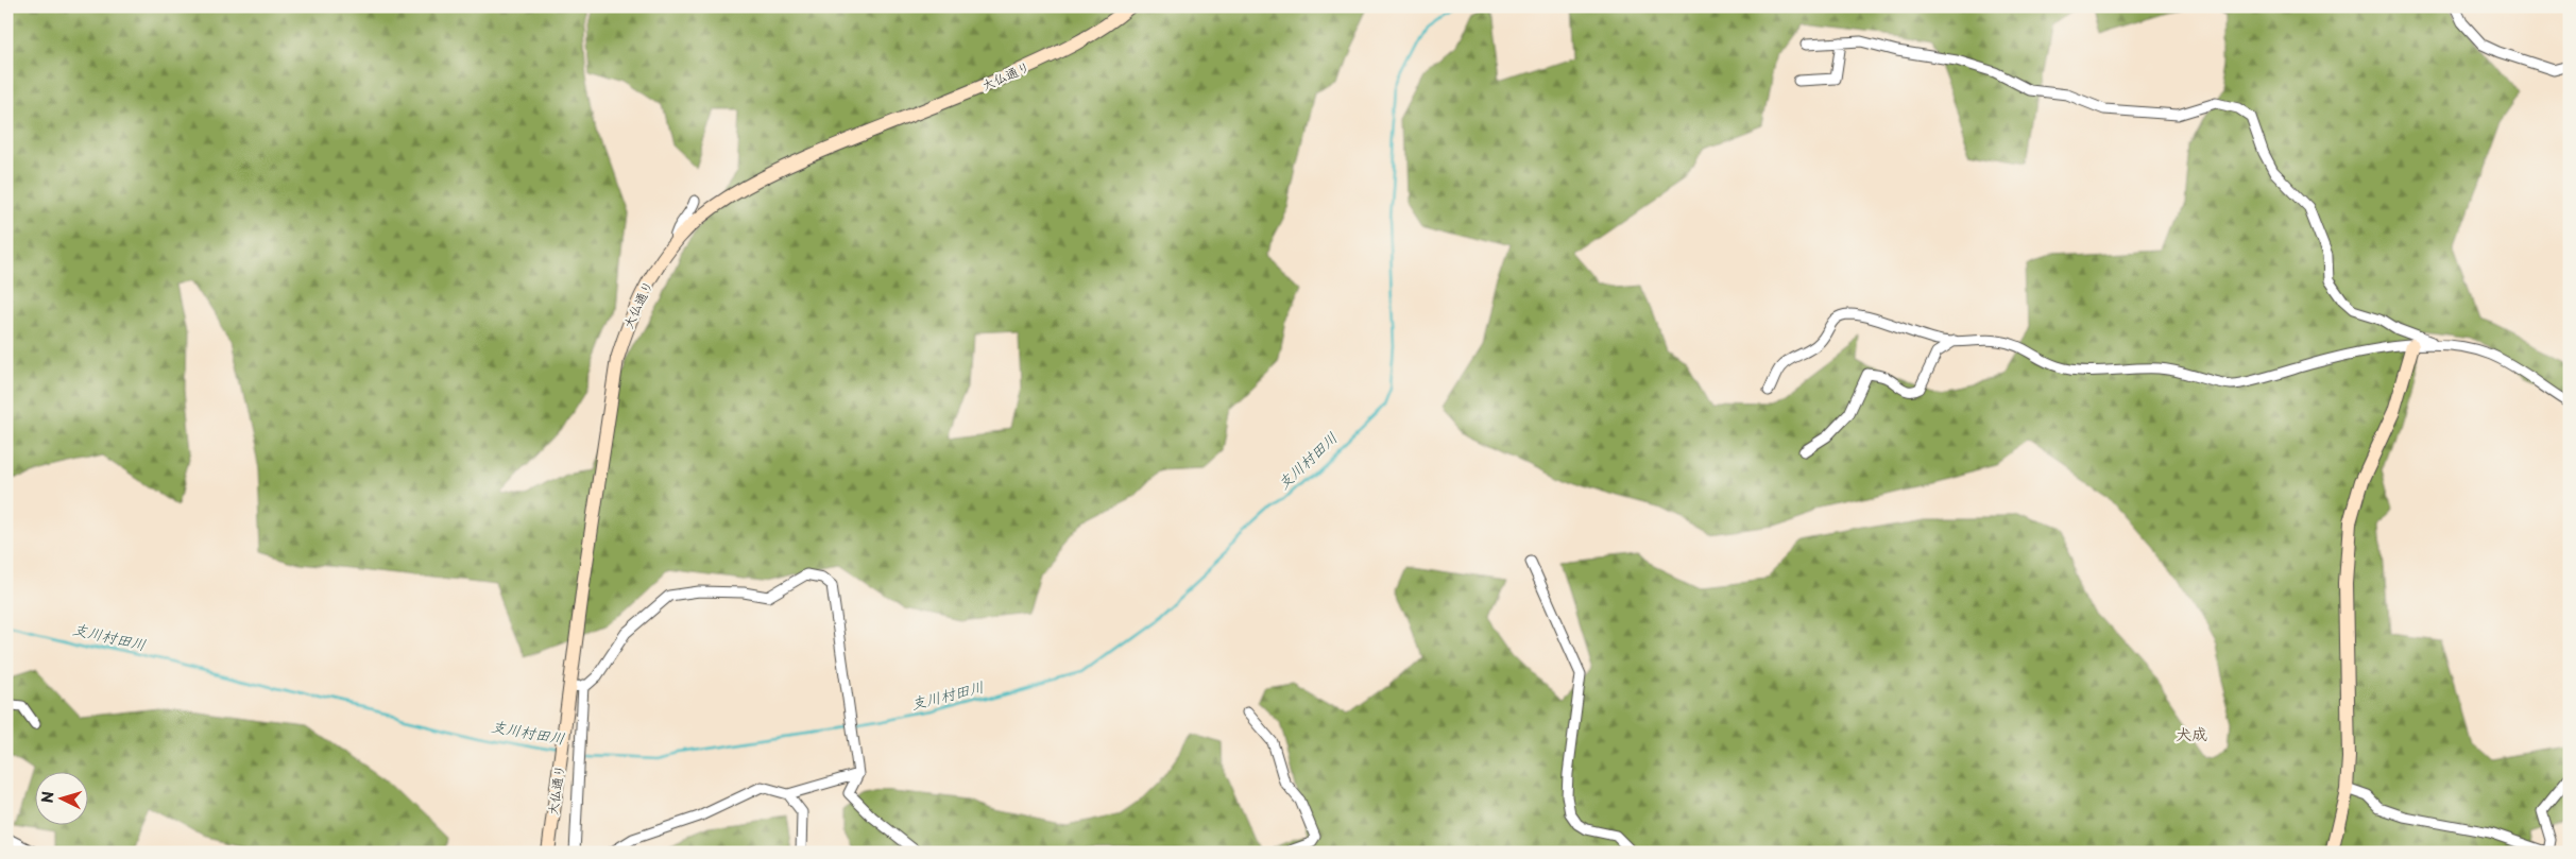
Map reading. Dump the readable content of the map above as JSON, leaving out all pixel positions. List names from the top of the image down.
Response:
{
  "streets": {
    "street": ["大仏通り"]
  },
  "districts": ["犬成"],
  "water": ["支川村田川"],
  "north": "left"
}
